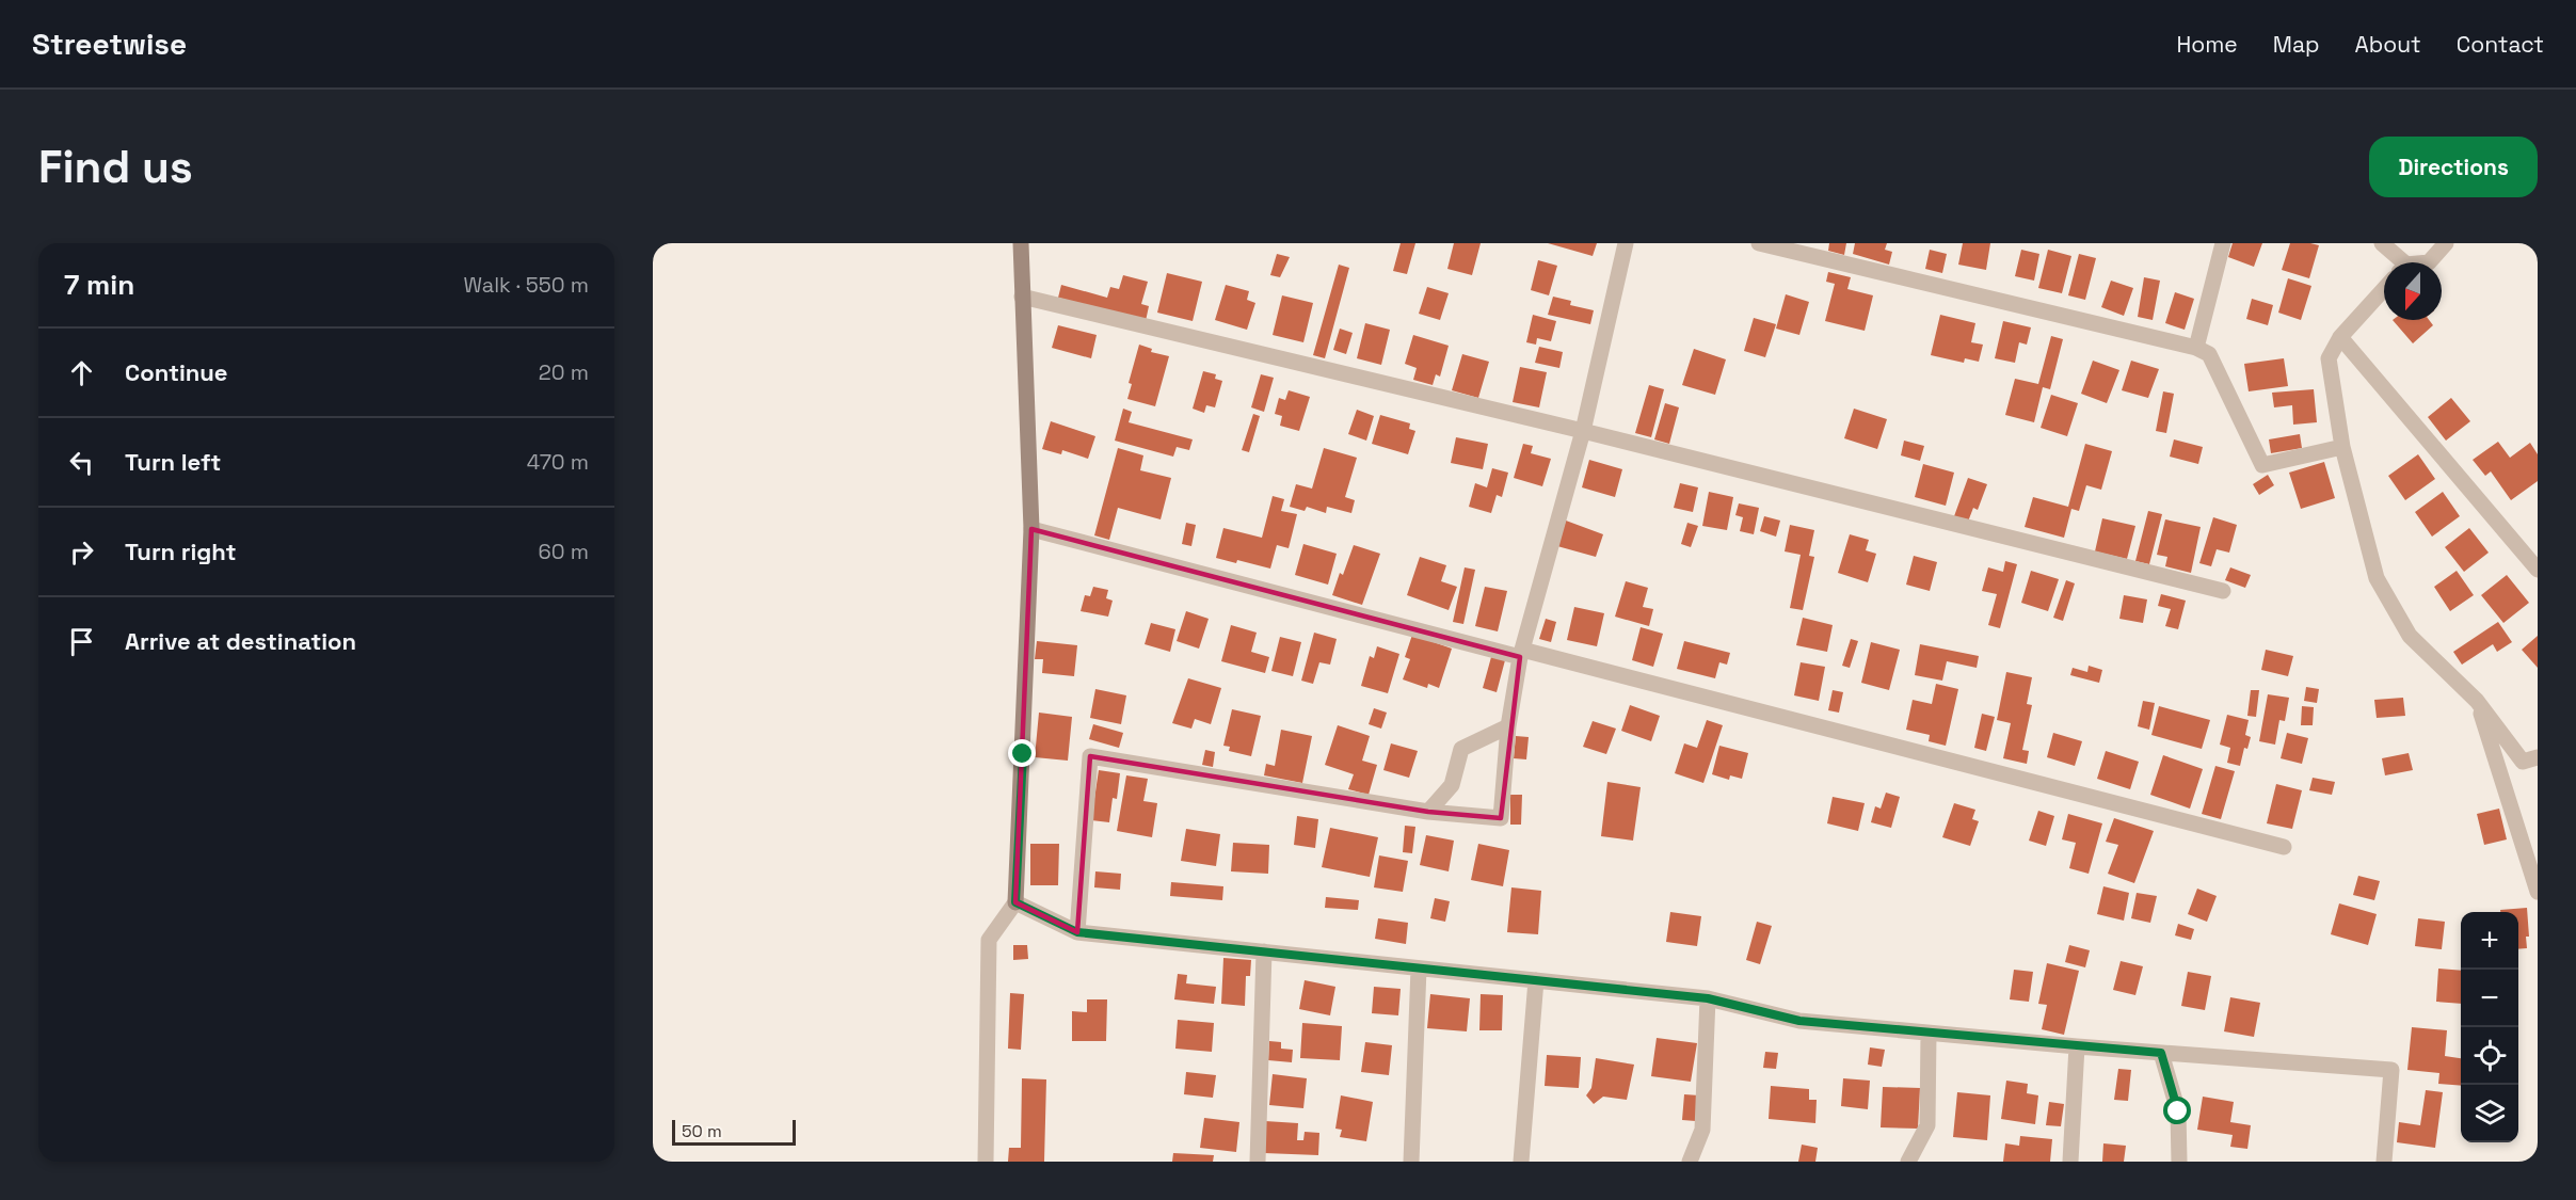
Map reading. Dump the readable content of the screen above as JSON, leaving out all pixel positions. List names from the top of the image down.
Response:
{
  "scale_bar": "50 m",
  "north": "bottom",
  "page": {
    "header": "Streetwise",
    "nav": [
      "Home",
      "Map",
      "About",
      "Contact"
    ],
    "buttons": "Directions",
    "title": "Find us",
    "heading": ["7 min", "Walk · 550 m"],
    "list": [
      ["Continue", "20 m"],
      ["Turn left", "470 m"],
      ["Turn right", "60 m"],
      "Arrive at destination"
    ],
    "map_buttons": ["+", "−"],
    "scale": "50 m"
  }
}
